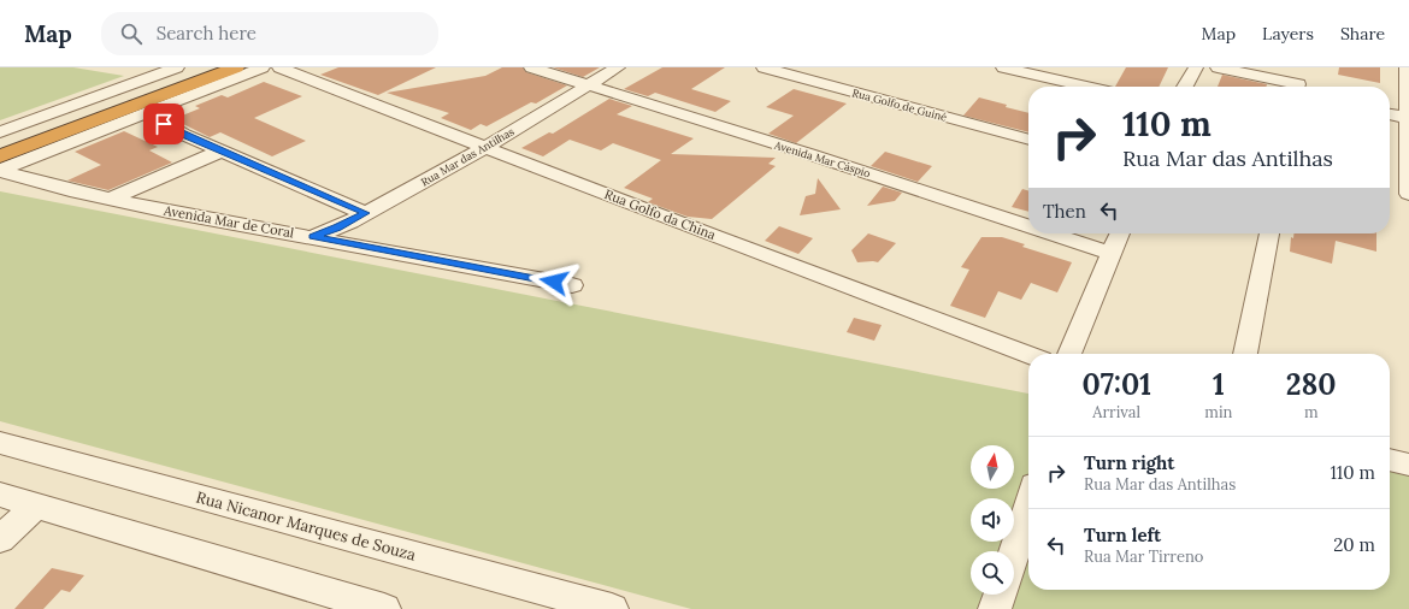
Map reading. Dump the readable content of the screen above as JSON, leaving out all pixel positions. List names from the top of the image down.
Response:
{
  "streets": {
    "street": [
      "Rua Golfo de Guiné",
      "Rua Mar das Antilhas",
      "Avenida Mar Cáspio",
      "Rua Golfo da China",
      "Avenida Mar de Coral",
      "Rua Nicanor Marques de Souza"
    ]
  },
  "crossings": [
    ["Rua Mar das Antilhas", "Avenida Mar Cáspio"],
    ["Rua Mar das Antilhas", "Rua Golfo da China"],
    ["Rua Mar das Antilhas", "Avenida Mar de Coral"]
  ],
  "north": "top",
  "page": {
    "header": "Map",
    "search": "Search here",
    "nav": ["Map", "Layers", "Share"],
    "turn": ["110 m", "Rua Mar das Antilhas"],
    "then": "Then",
    "eta": [
      "07:01",
      "Arrival",
      "1",
      "min",
      "280",
      "m"
    ],
    "list": [
      {
        "name": "Turn right",
        "note": "Rua Mar das Antilhas",
        "value": "110 m"
      },
      {
        "name": "Turn left",
        "note": "Rua Mar Tirreno",
        "value": "20 m"
      }
    ]
  }
}
